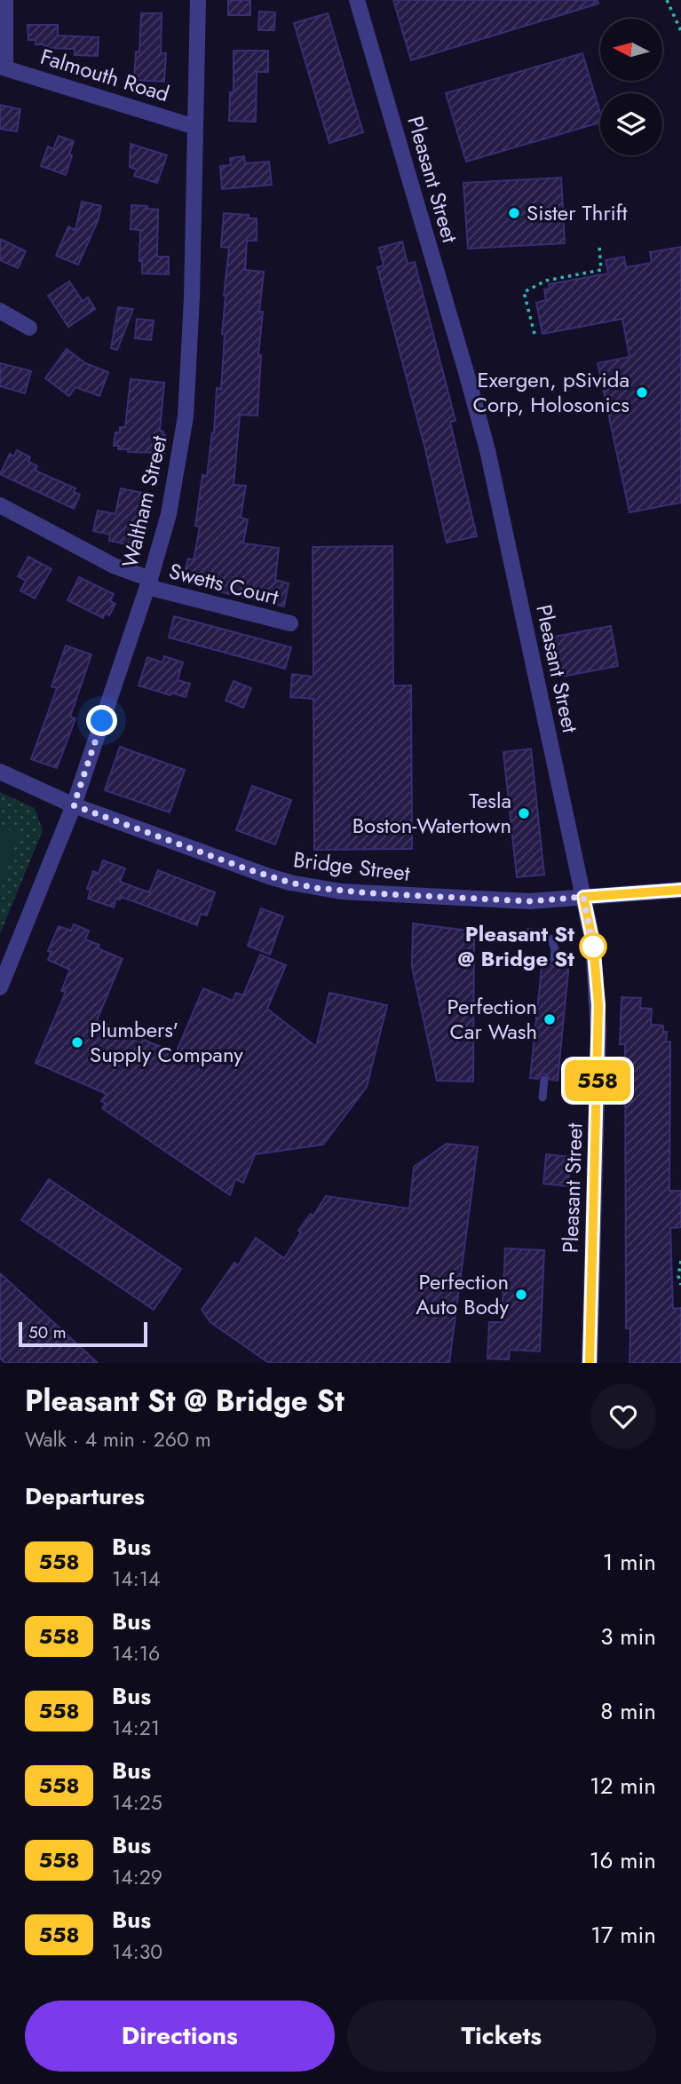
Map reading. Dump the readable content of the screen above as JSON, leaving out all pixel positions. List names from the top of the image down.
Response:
{
  "streets": {
    "street": [
      "Falmouth Road",
      "Pleasant Street",
      "Waltham Street",
      "Swetts Court",
      "Bridge Street"
    ]
  },
  "crossings": [
    ["Falmouth Road", "Waltham Street"],
    ["Pleasant Street", "Bridge Street"],
    ["Waltham Street", "Swetts Court"],
    ["Waltham Street", "Bridge Street"]
  ],
  "places": [
    "Sister Thrift",
    "Exergen, pSivida Corp, Holosonics",
    "Tesla Boston-Watertown",
    "Pleasant St @ Bridge St",
    "Perfection Car Wash",
    "Plumbers' Supply Company",
    "Perfection Auto Body"
  ],
  "lines": ["bus line 558"],
  "scale_bar": "50 m",
  "north": "left",
  "page": {
    "on_map": "558",
    "scale": "50 m",
    "heading": [
      ["Pleasant St @ Bridge St", "Walk · 4 min · 260 m"],
      "Departures"
    ],
    "list": [
      {
        "mark": "558",
        "name": "Bus",
        "note": "14:14",
        "value": "1 min"
      },
      {
        "mark": "558",
        "name": "Bus",
        "note": "14:16",
        "value": "3 min"
      },
      {
        "mark": "558",
        "name": "Bus",
        "note": "14:21",
        "value": "8 min"
      },
      {
        "mark": "558",
        "name": "Bus",
        "note": "14:25",
        "value": "12 min"
      },
      {
        "mark": "558",
        "name": "Bus",
        "note": "14:29",
        "value": "16 min"
      },
      {
        "mark": "558",
        "name": "Bus",
        "note": "14:30",
        "value": "17 min"
      }
    ],
    "buttons": ["Directions", "Tickets"]
  }
}
